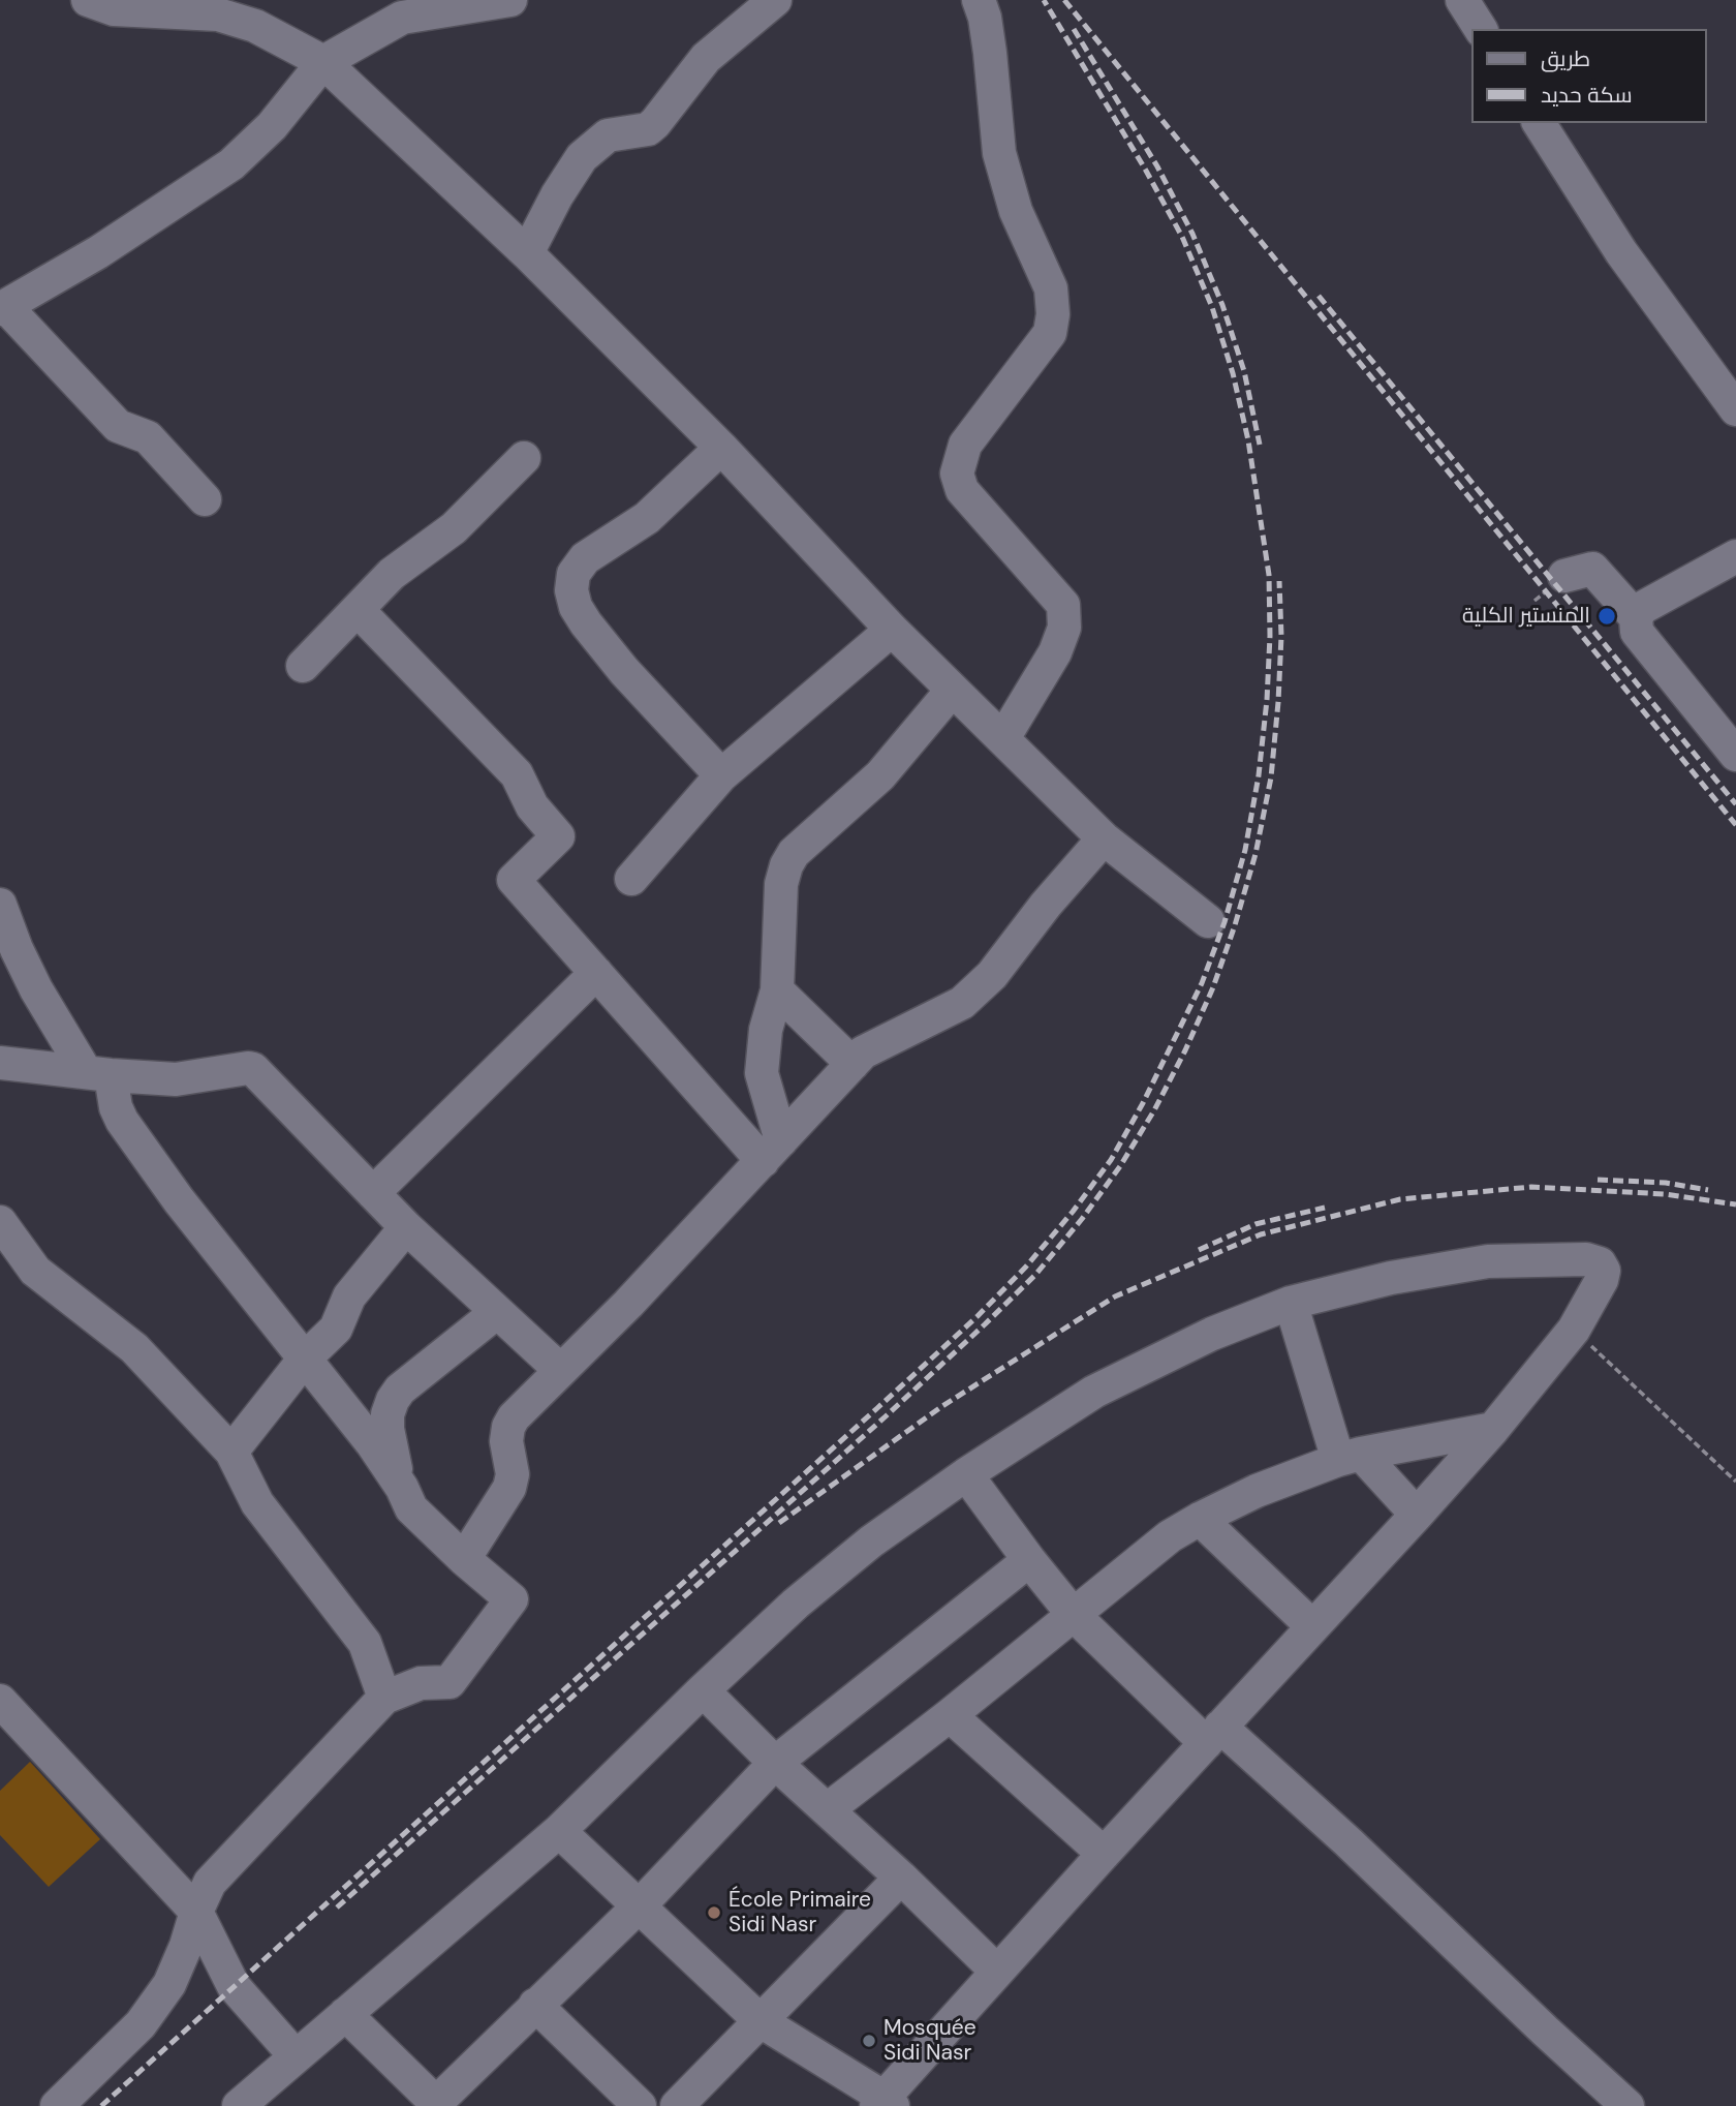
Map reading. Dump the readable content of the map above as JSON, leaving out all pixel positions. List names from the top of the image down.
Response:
{
  "places": ["المنستير الكلية", "École Primaire Sidi Nasr", "Mosquée Sidi Nasr"],
  "legend": ["طريق", "سكة حديد"]
}
